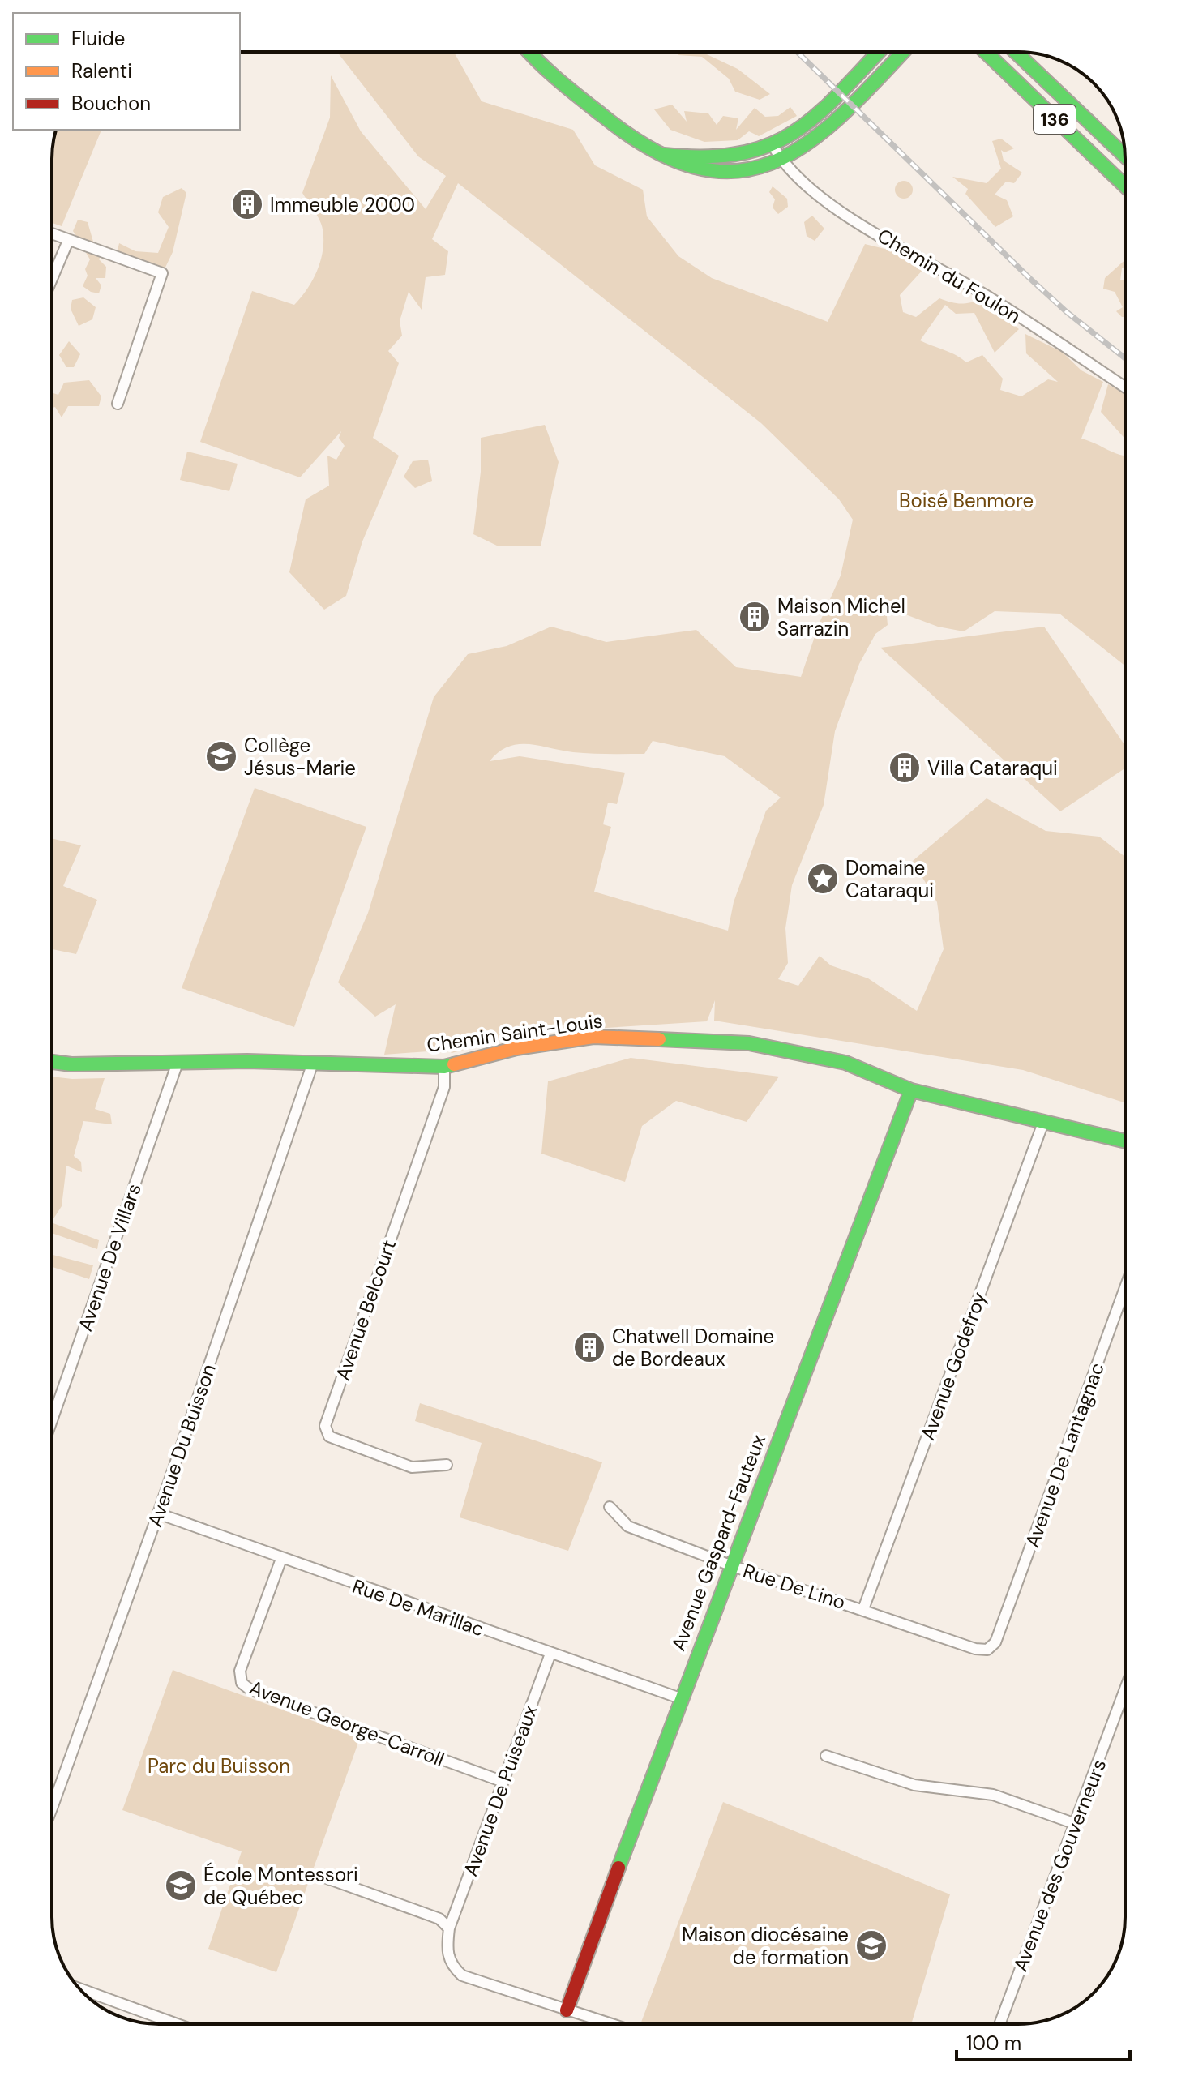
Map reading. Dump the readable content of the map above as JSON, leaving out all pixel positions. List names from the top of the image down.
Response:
{
  "streets": {
    "street": [
      "136",
      "Chemin du Foulon",
      "Chemin Saint-Louis",
      "Avenue De Villars",
      "Avenue Belcourt",
      "Avenue Godefroy",
      "Avenue Du Buisson",
      "Avenue De Lantagnac",
      "Avenue Gaspard-Fauteux",
      "Rue De Lino",
      "Rue De Marillac",
      "Avenue George-Carroll",
      "Avenue De Puiseaux",
      "Avenue des Gouverneurs"
    ]
  },
  "crossings": [
    ["Chemin Saint-Louis", "Avenue De Villars"],
    ["Chemin Saint-Louis", "Avenue Belcourt"],
    ["Chemin Saint-Louis", "Avenue Godefroy"],
    ["Chemin Saint-Louis", "Avenue Du Buisson"],
    ["Chemin Saint-Louis", "Avenue Gaspard-Fauteux"],
    ["Avenue Godefroy", "Rue De Lino"],
    ["Avenue Du Buisson", "Rue De Marillac"],
    ["Avenue De Lantagnac", "Rue De Lino"],
    ["Avenue Gaspard-Fauteux", "Rue De Lino"],
    ["Avenue Gaspard-Fauteux", "Rue De Marillac"],
    ["Rue De Marillac", "Avenue George-Carroll"],
    ["Rue De Marillac", "Avenue De Puiseaux"],
    ["Avenue George-Carroll", "Avenue De Puiseaux"]
  ],
  "parks": ["Boisé Benmore", "Parc du Buisson"],
  "places": {
    "building": [
      "Immeuble 2000",
      "Maison Michel Sarrazin",
      "Villa Cataraqui",
      "Chatwell Domaine de Bordeaux"
    ],
    "school or university": ["Collège Jésus-Marie", "École Montessori de Québec", "Maison diocésaine de formation"],
    "place": ["Domaine Cataraqui"]
  },
  "legend": ["Fluide", "Ralenti", "Bouchon"],
  "scale_bar": "100 m"
}
